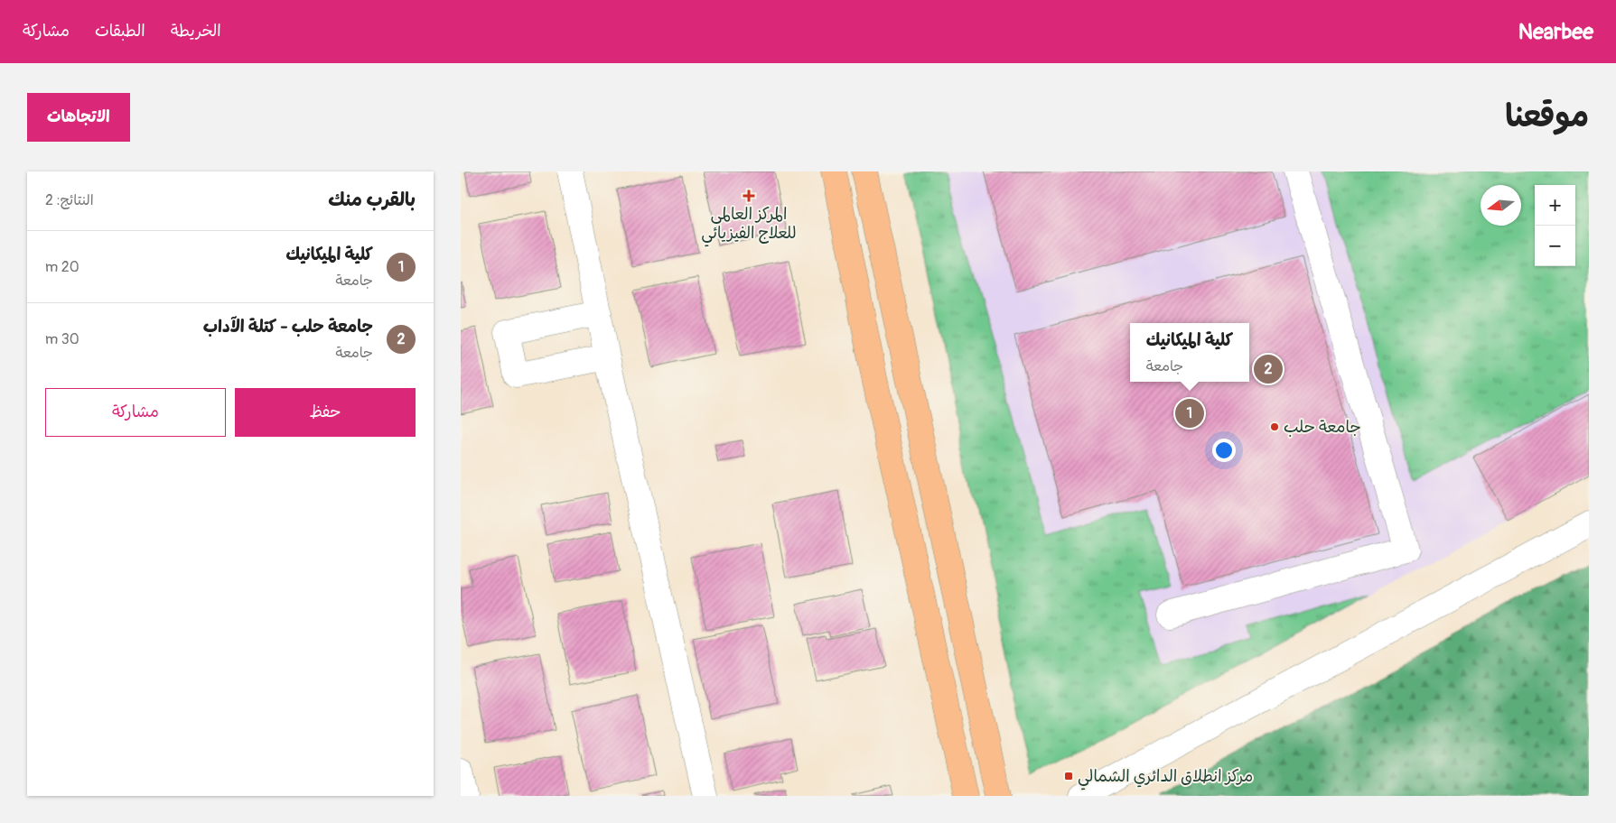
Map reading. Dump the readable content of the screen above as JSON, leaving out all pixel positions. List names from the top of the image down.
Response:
{
  "places": {
    "health": ["المركز العالمي للعلاج الفيزيائي"],
    "other": ["جامعة حلب"],
    "transit": ["مركز انطلاق الدائري الشمالي"]
  },
  "north": "left",
  "page": {
    "header": "Nearbee",
    "nav": ["الخريطة", "الطبقات", "مشاركة"],
    "title": "موقعنا",
    "buttons": [
      "الاتجاهات",
      ["حفظ", "مشاركة"]
    ],
    "heading": ["بالقرب منك", "النتائج: 2"],
    "map_buttons": ["+", "−"],
    "list": [
      {
        "mark": "1",
        "name": "كلية الميكانيك",
        "note": "جامعة",
        "value": "20 m"
      },
      {
        "mark": "2",
        "name": "جامعة حلب - كتلة الآداب",
        "note": "جامعة",
        "value": "30 m"
      }
    ],
    "popup": ["كلية الميكانيك", "جامعة"],
    "pins": ["2", "1"]
  }
}
